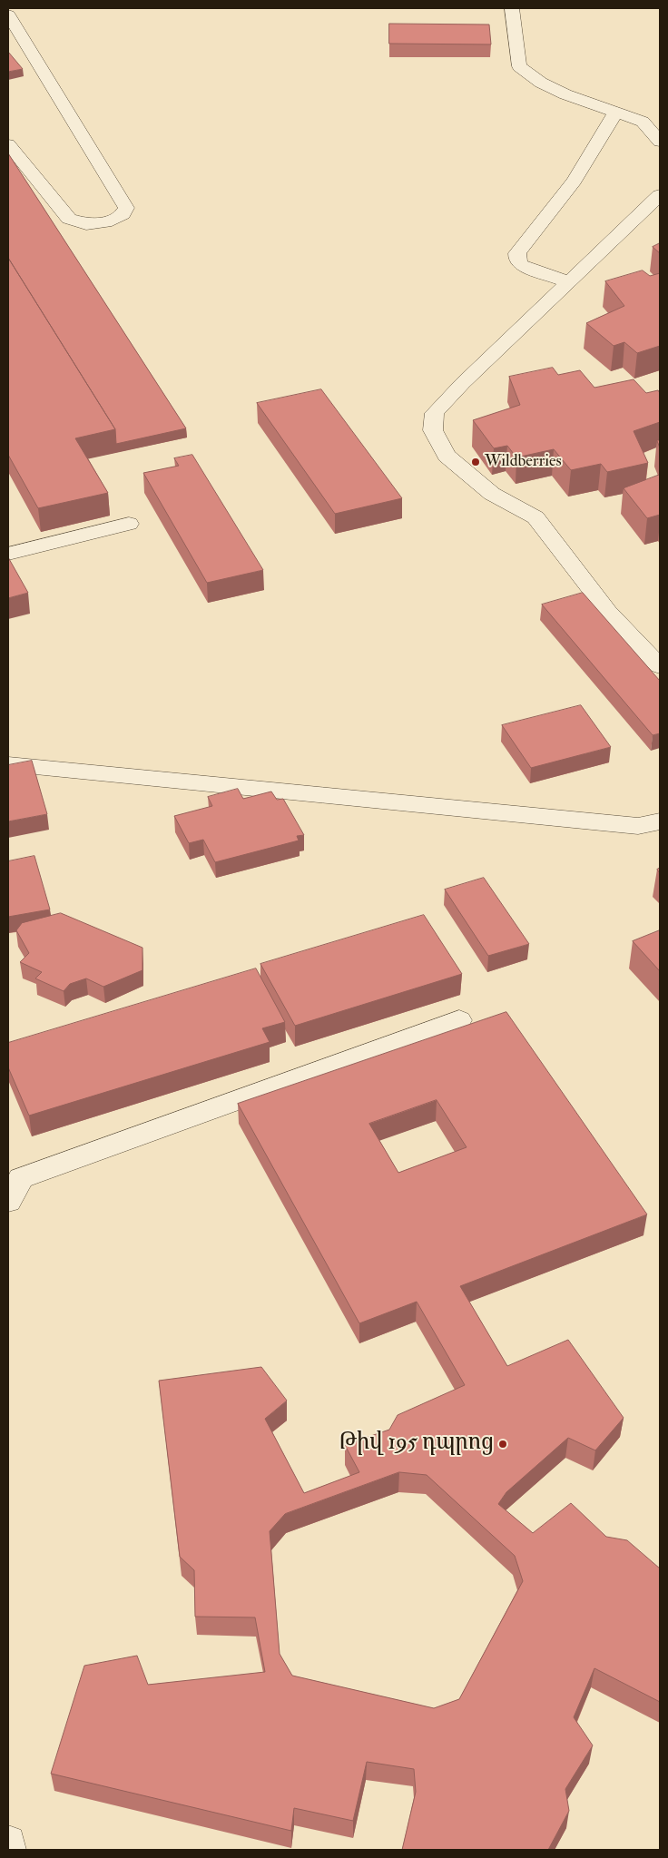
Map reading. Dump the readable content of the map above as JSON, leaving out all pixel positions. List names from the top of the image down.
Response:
{
  "places": ["Wildberries", "Թիվ 195 դպրոց"]
}
